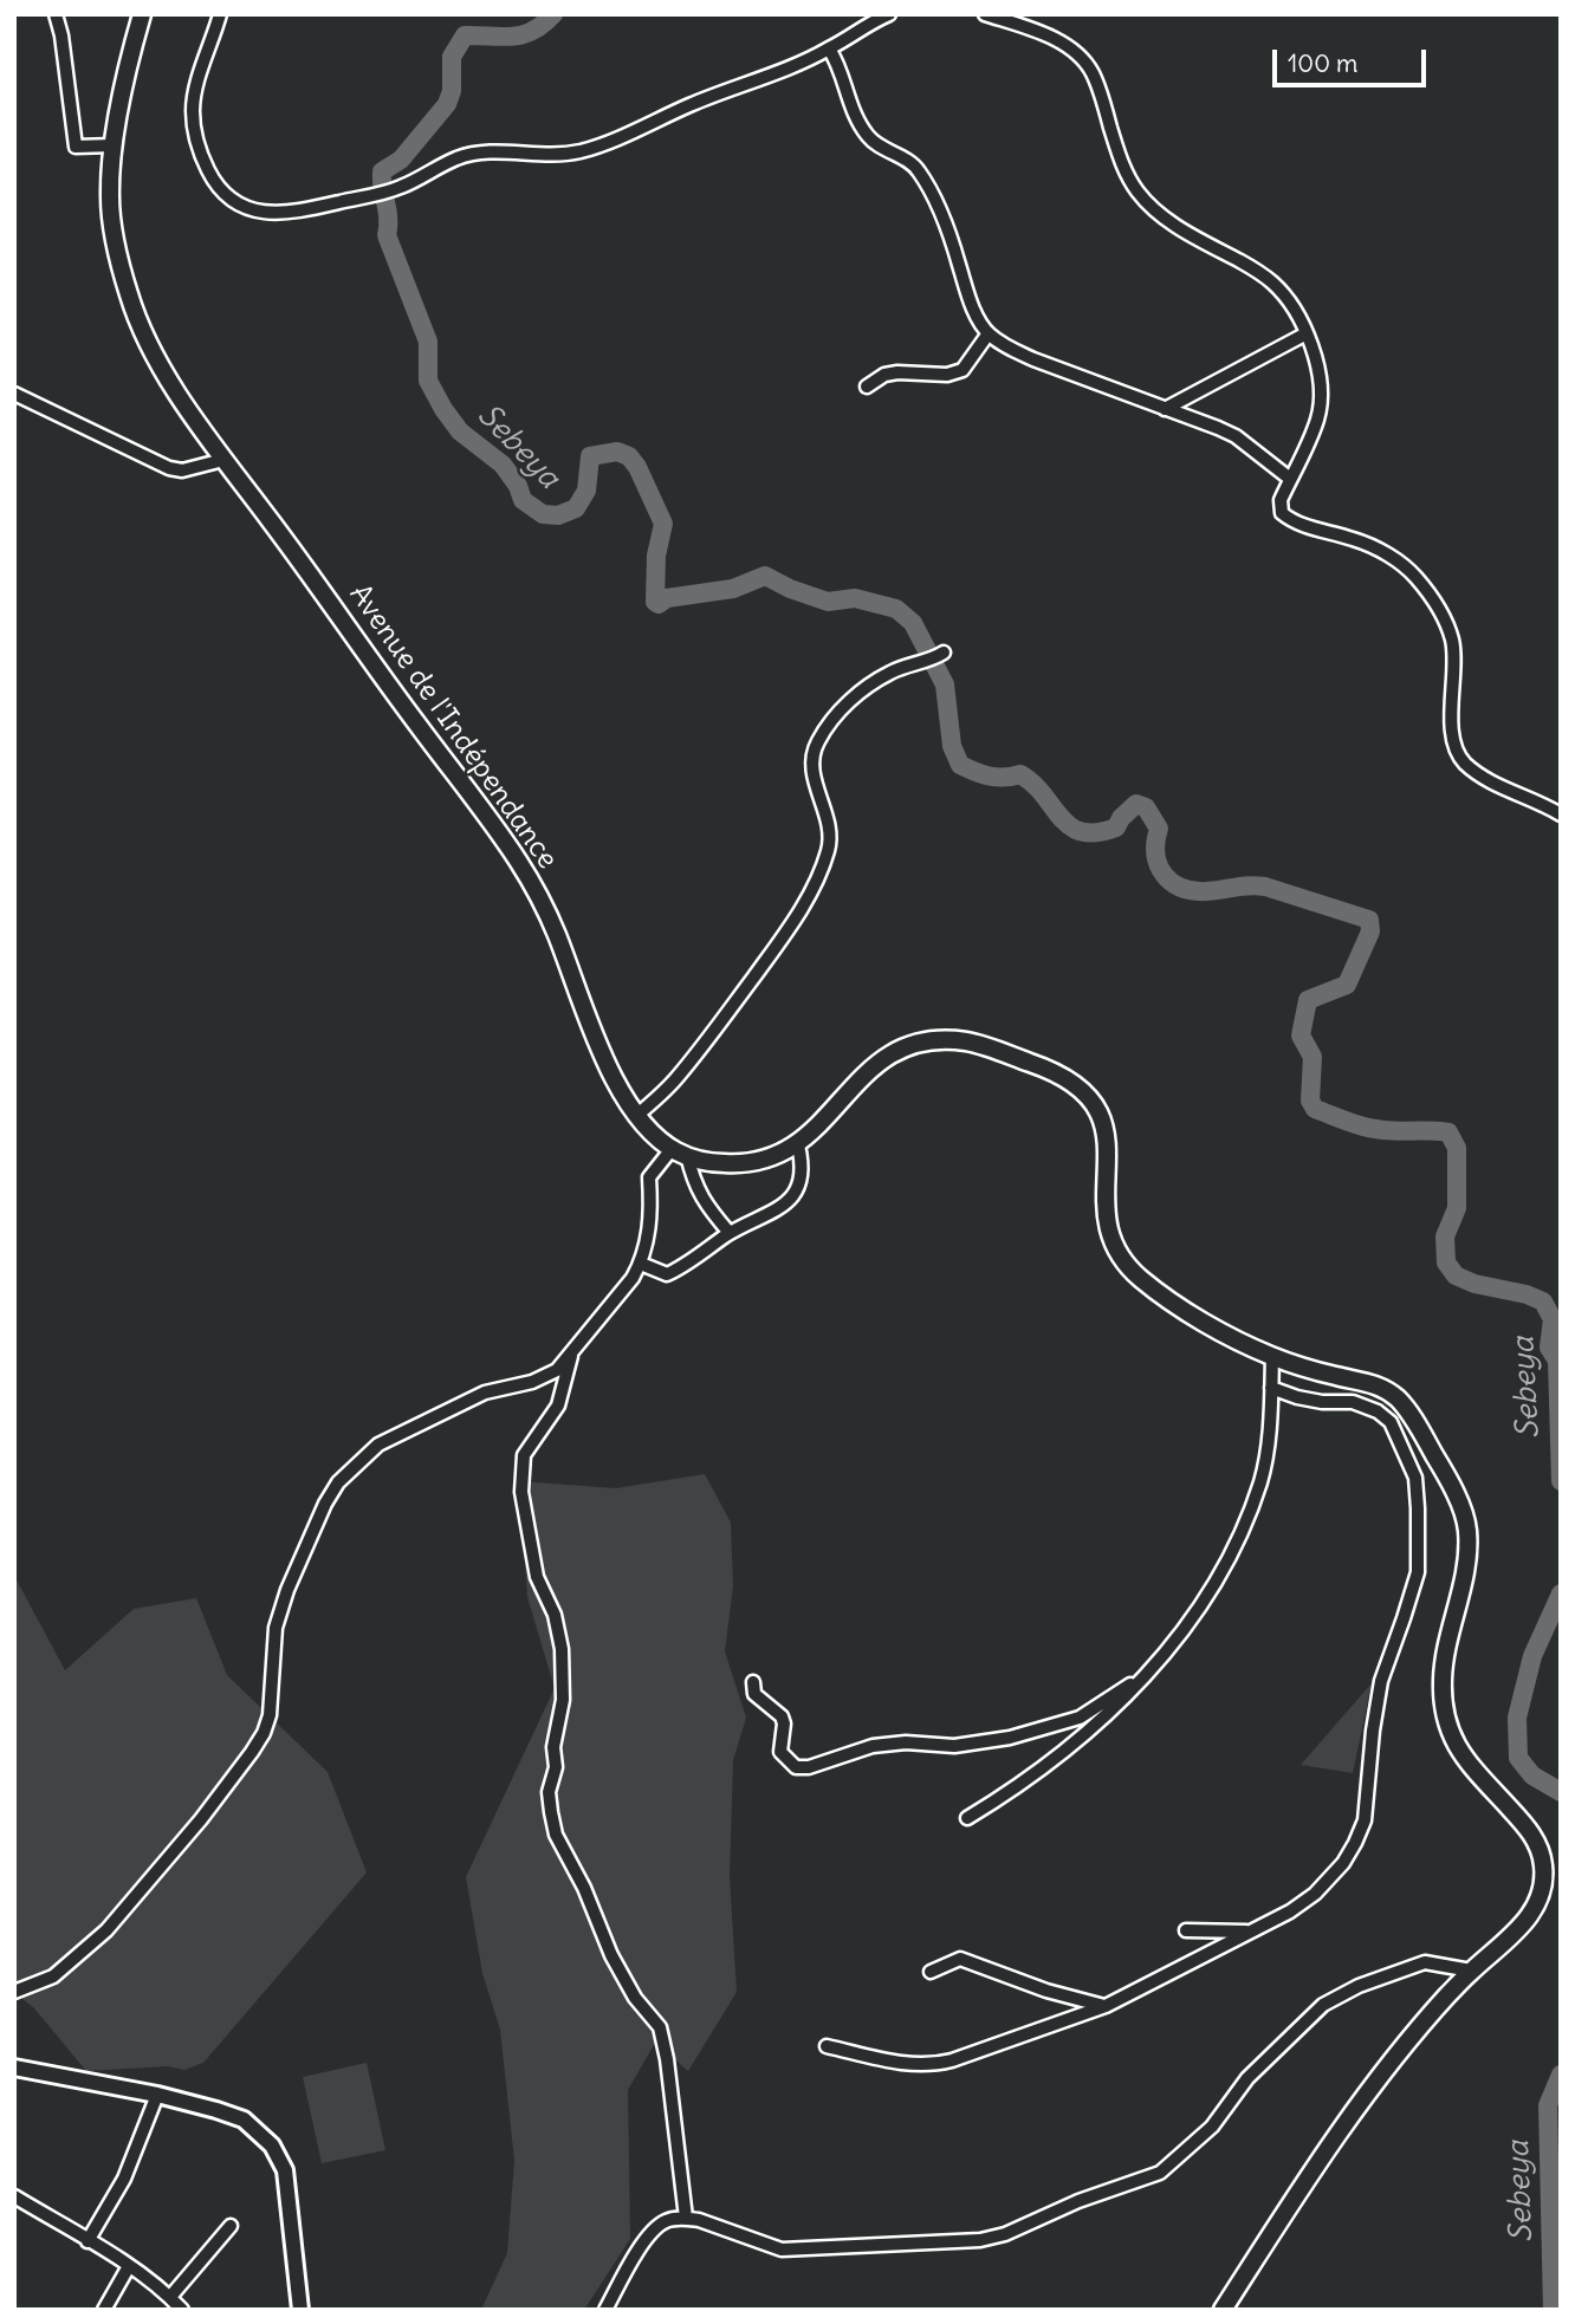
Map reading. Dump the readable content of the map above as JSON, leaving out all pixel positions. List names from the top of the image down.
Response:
{
  "streets": {
    "highway": ["Avenue de l'Indépendance"]
  },
  "water": ["Sebeya"],
  "scale_bar": "100 m"
}
